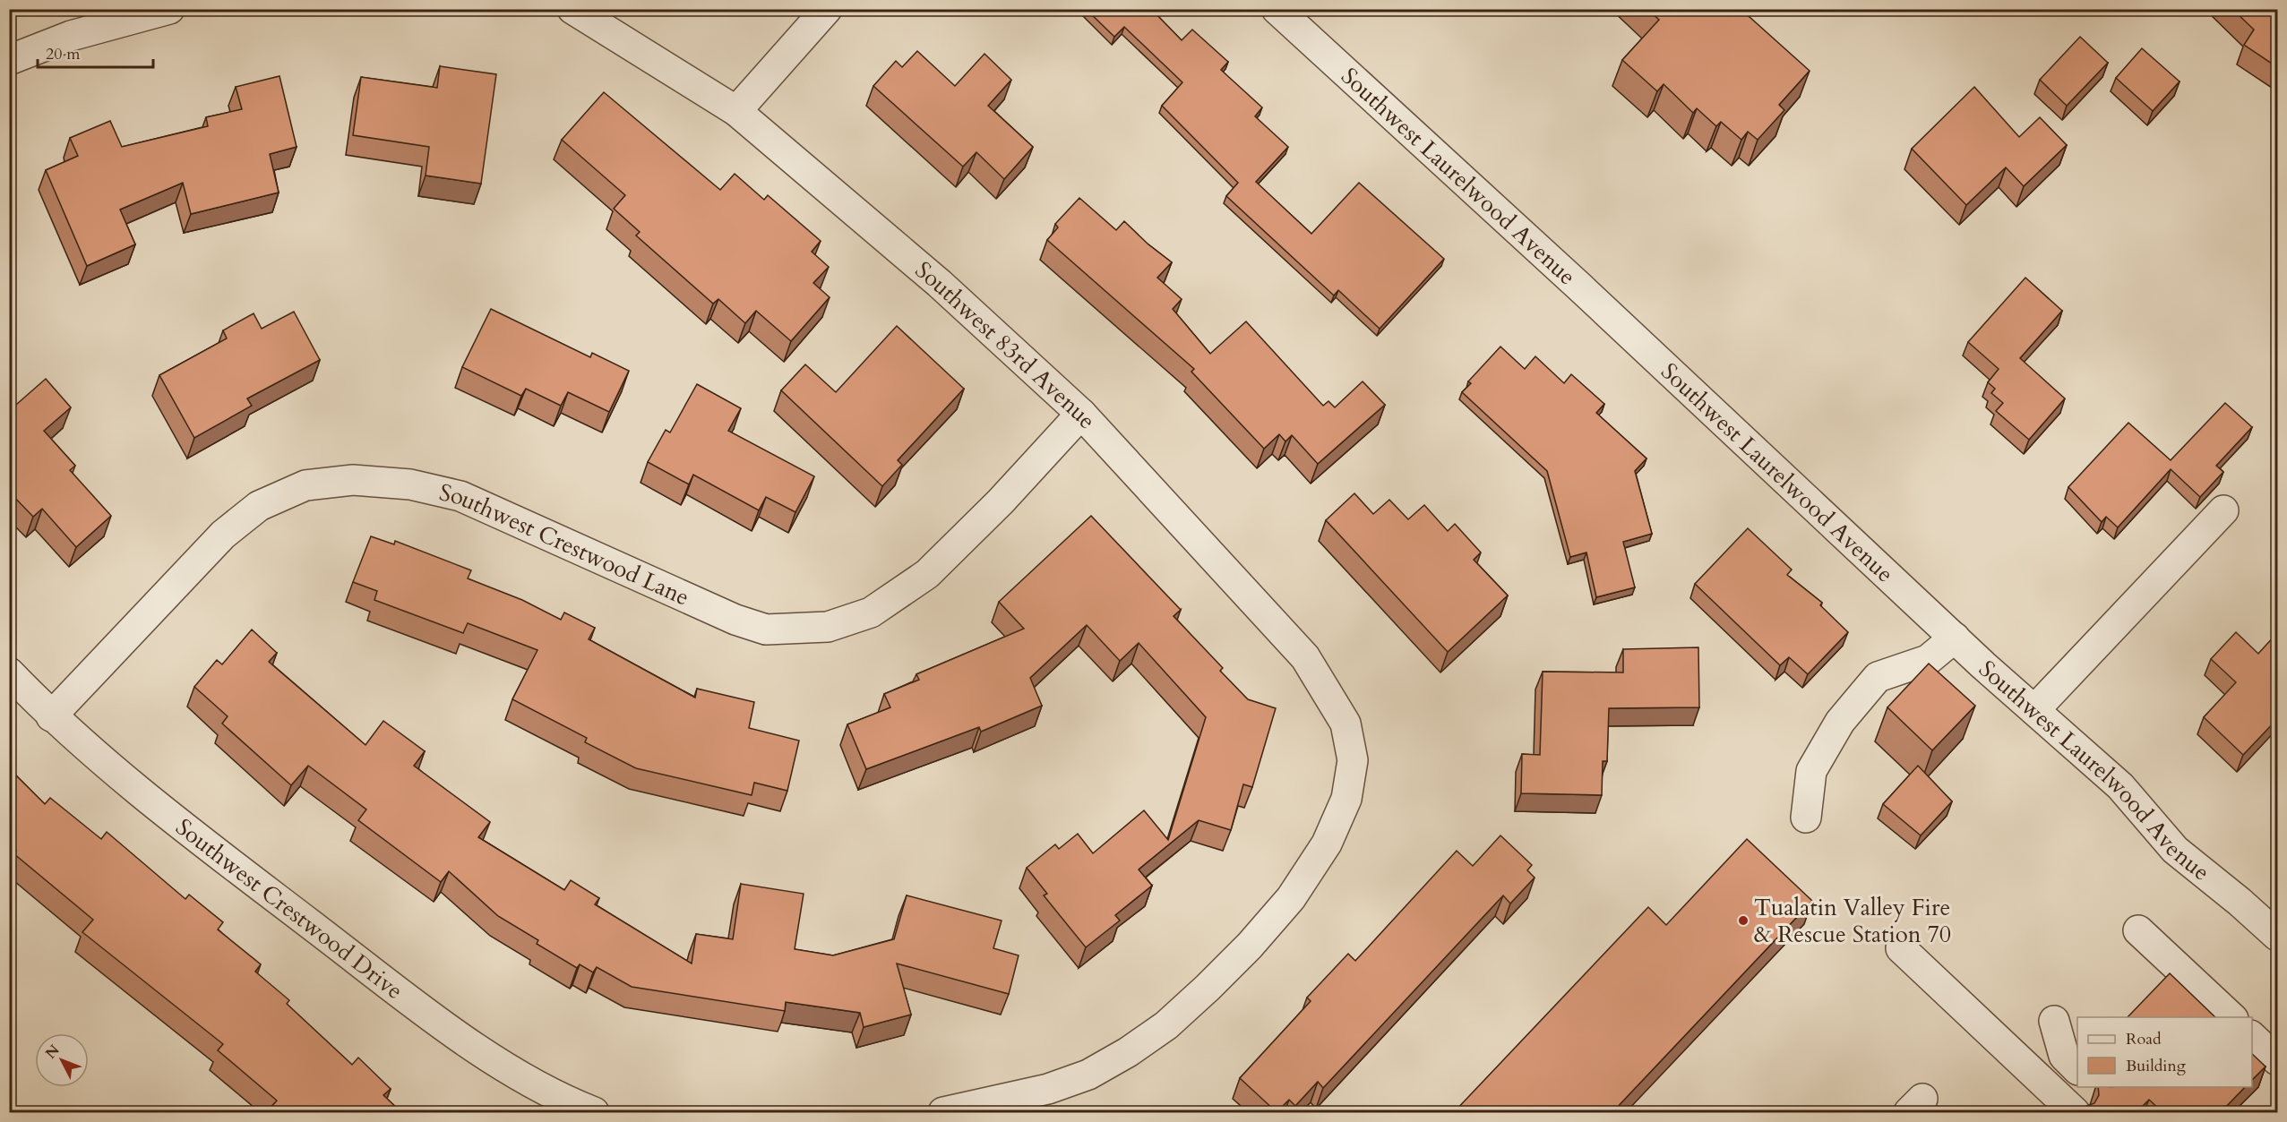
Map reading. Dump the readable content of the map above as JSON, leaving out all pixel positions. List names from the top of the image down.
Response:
{
  "streets": {
    "street": [
      "Southwest Laurelwood Avenue",
      "Southwest 83rd Avenue",
      "Southwest Crestwood Lane",
      "Southwest Crestwood Drive"
    ]
  },
  "crossings": [
    ["Southwest 83rd Avenue", "Southwest Crestwood Lane"],
    ["Southwest Crestwood Lane", "Southwest Crestwood Drive"]
  ],
  "places": ["Tualatin Valley Fire & Rescue Station 70"],
  "legend": ["Road", "Building"],
  "scale_bar": "20 m",
  "north": "top left"
}
